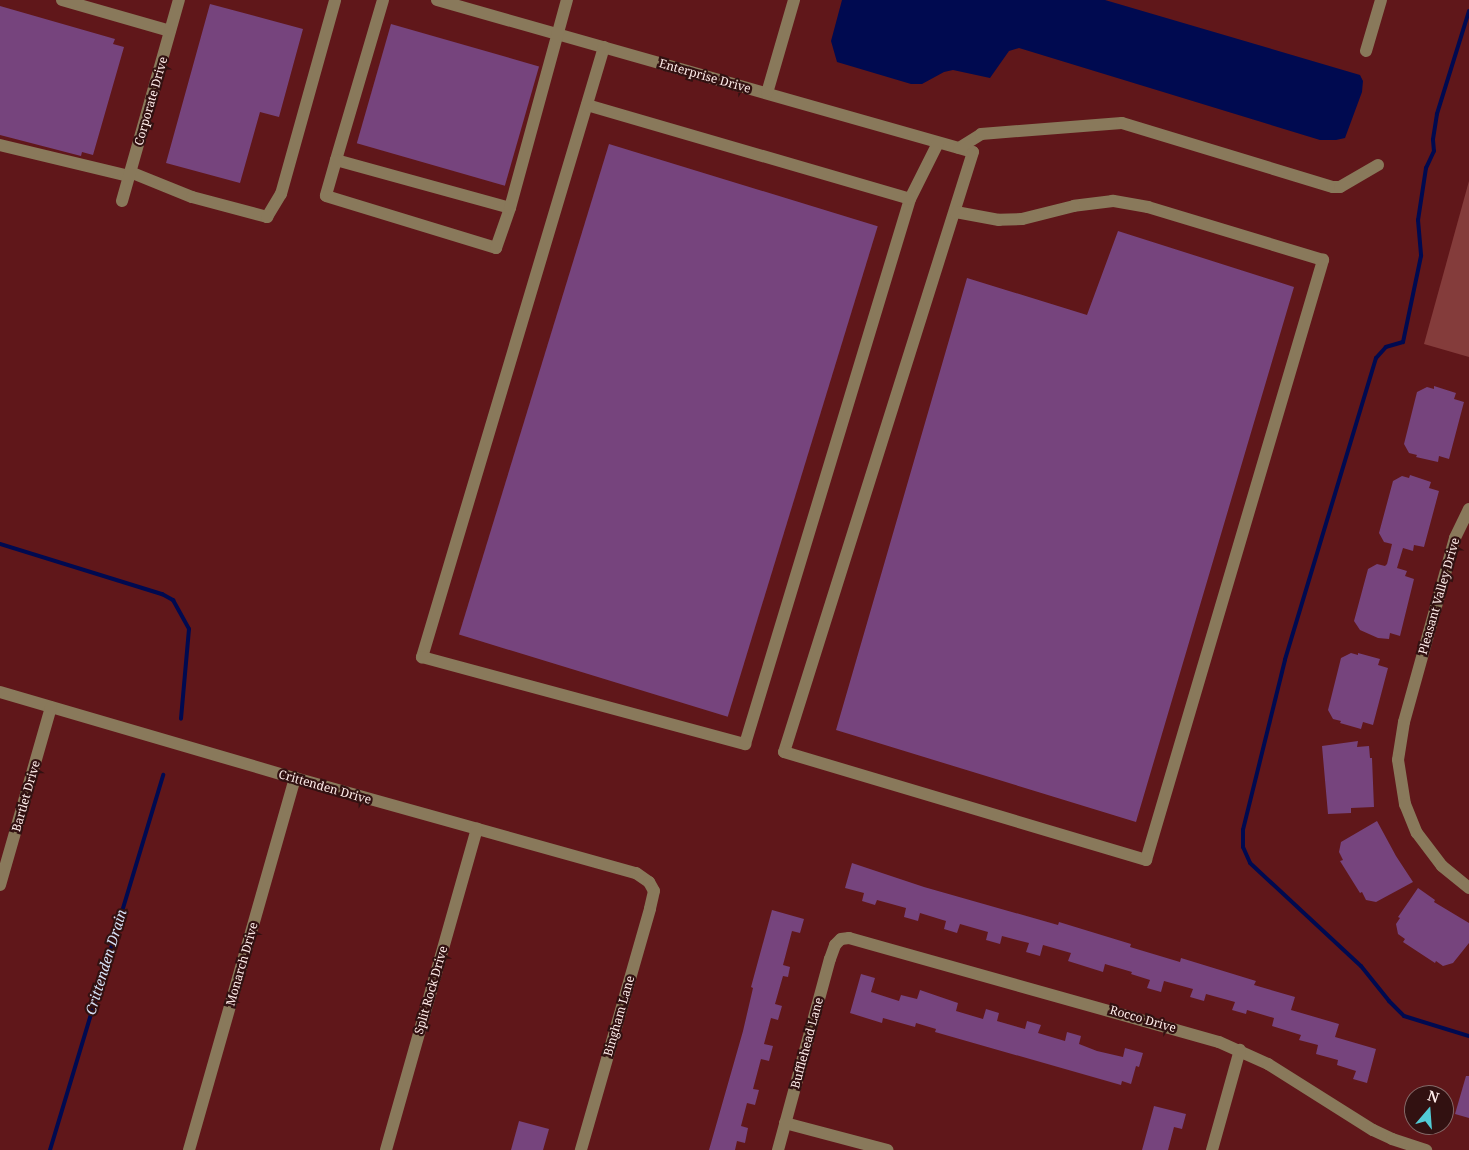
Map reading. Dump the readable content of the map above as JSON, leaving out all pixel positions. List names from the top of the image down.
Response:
{
  "streets": {
    "street": [
      "Enterprise Drive",
      "Corporate Drive",
      "Pleasant Valley Drive",
      "Crittenden Drive",
      "Bartlet Drive",
      "Monarch Drive",
      "Split Rock Drive",
      "Bingham Lane",
      "Rocco Drive",
      "Bufflehead Lane"
    ]
  },
  "crossings": [
    ["Crittenden Drive", "Bartlet Drive"],
    ["Crittenden Drive", "Monarch Drive"],
    ["Crittenden Drive", "Split Rock Drive"],
    ["Crittenden Drive", "Bingham Lane"],
    ["Rocco Drive", "Bufflehead Lane"]
  ],
  "water": ["Crittenden Drain"],
  "north": "top"
}
